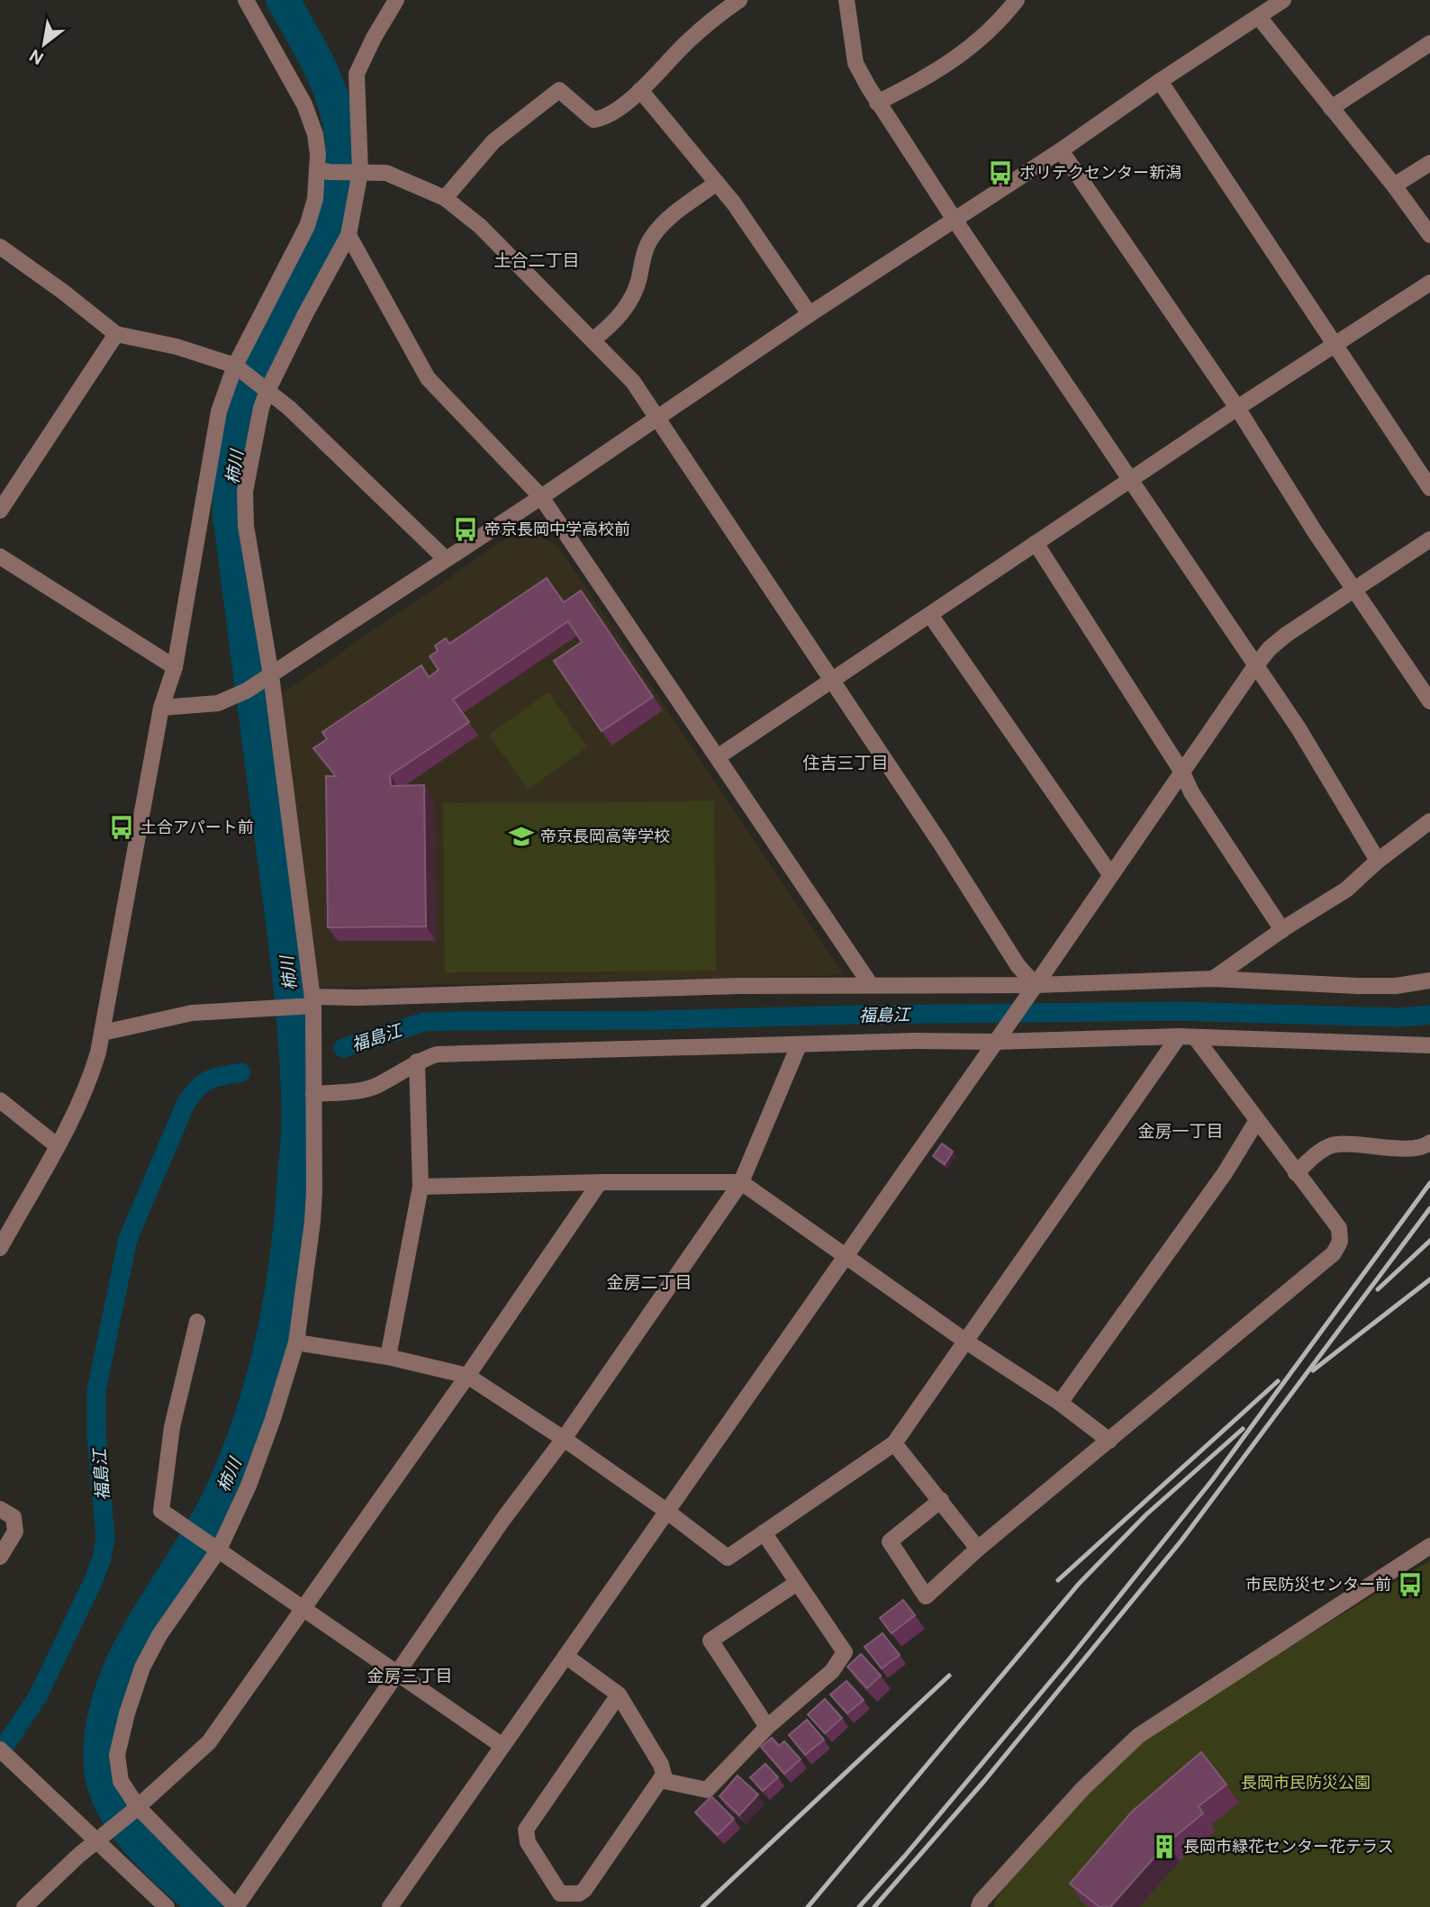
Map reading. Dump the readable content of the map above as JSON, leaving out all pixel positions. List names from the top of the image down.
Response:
{
  "districts": [
    "土合二丁目",
    "住吉三丁目",
    "金房一丁目",
    "金房二丁目",
    "金房三丁目"
  ],
  "water": ["柿川", "福島江"],
  "parks": ["長岡市民防災公園"],
  "places": {
    "bus stop": [
      "ポリテクセンター新潟",
      "帝京長岡中学高校前",
      "土合アパート前",
      "市民防災センター前"
    ],
    "school or university": ["帝京長岡高等学校"],
    "building": ["長岡市緑花センター花テラス"]
  },
  "north": "bottom left"
}
